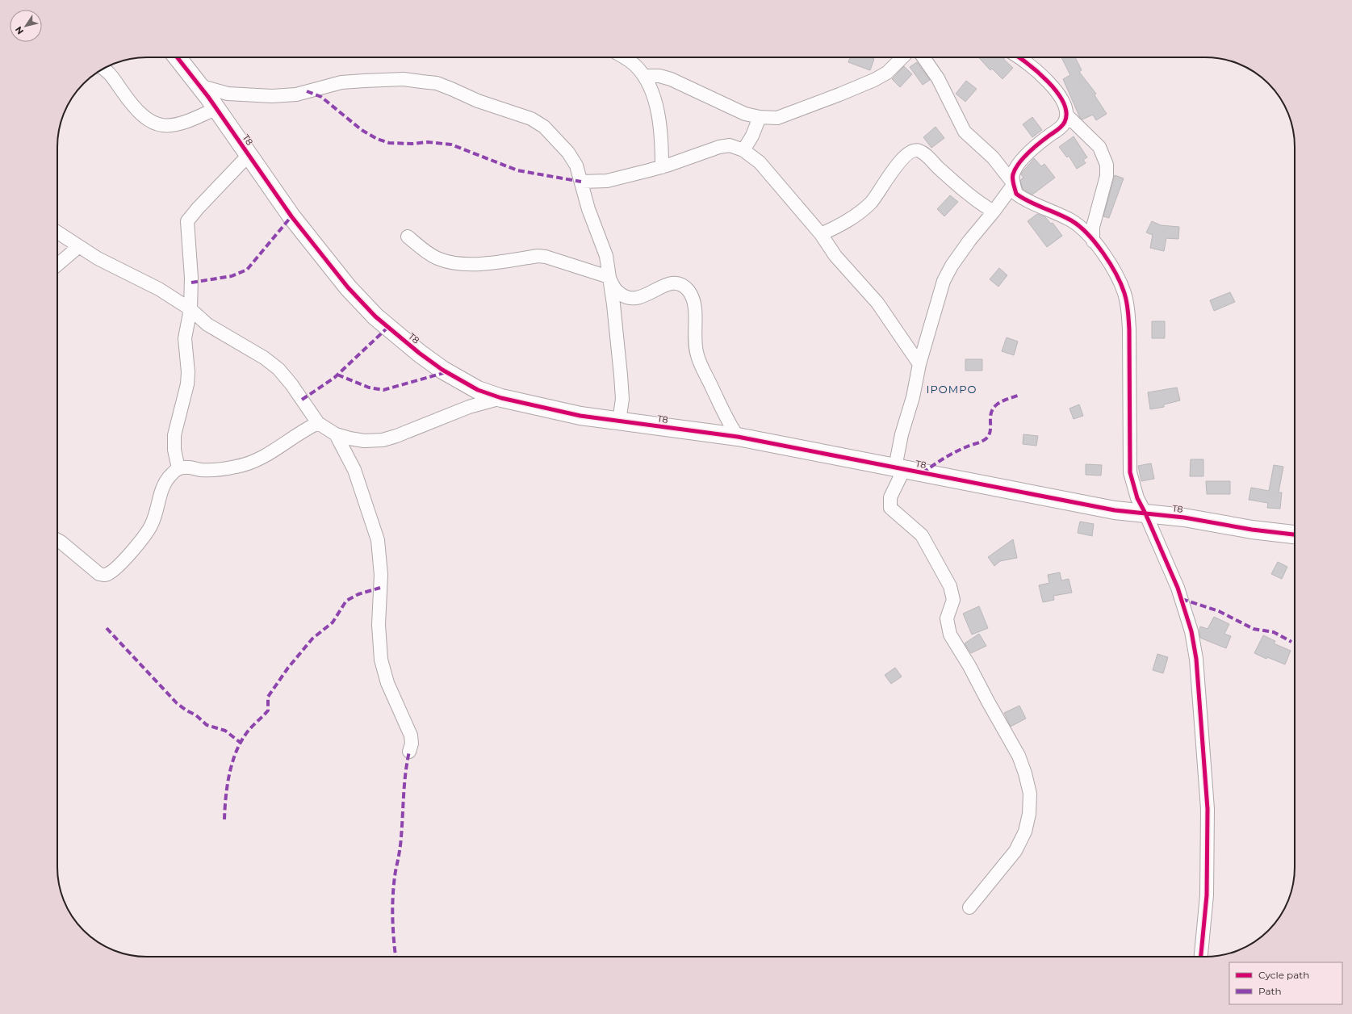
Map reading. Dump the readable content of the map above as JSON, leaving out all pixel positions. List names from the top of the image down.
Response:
{
  "streets": {
    "street": ["T8"]
  },
  "districts": ["IPOMPO"],
  "legend": ["Cycle path", "Path"],
  "north": "bottom left"
}
